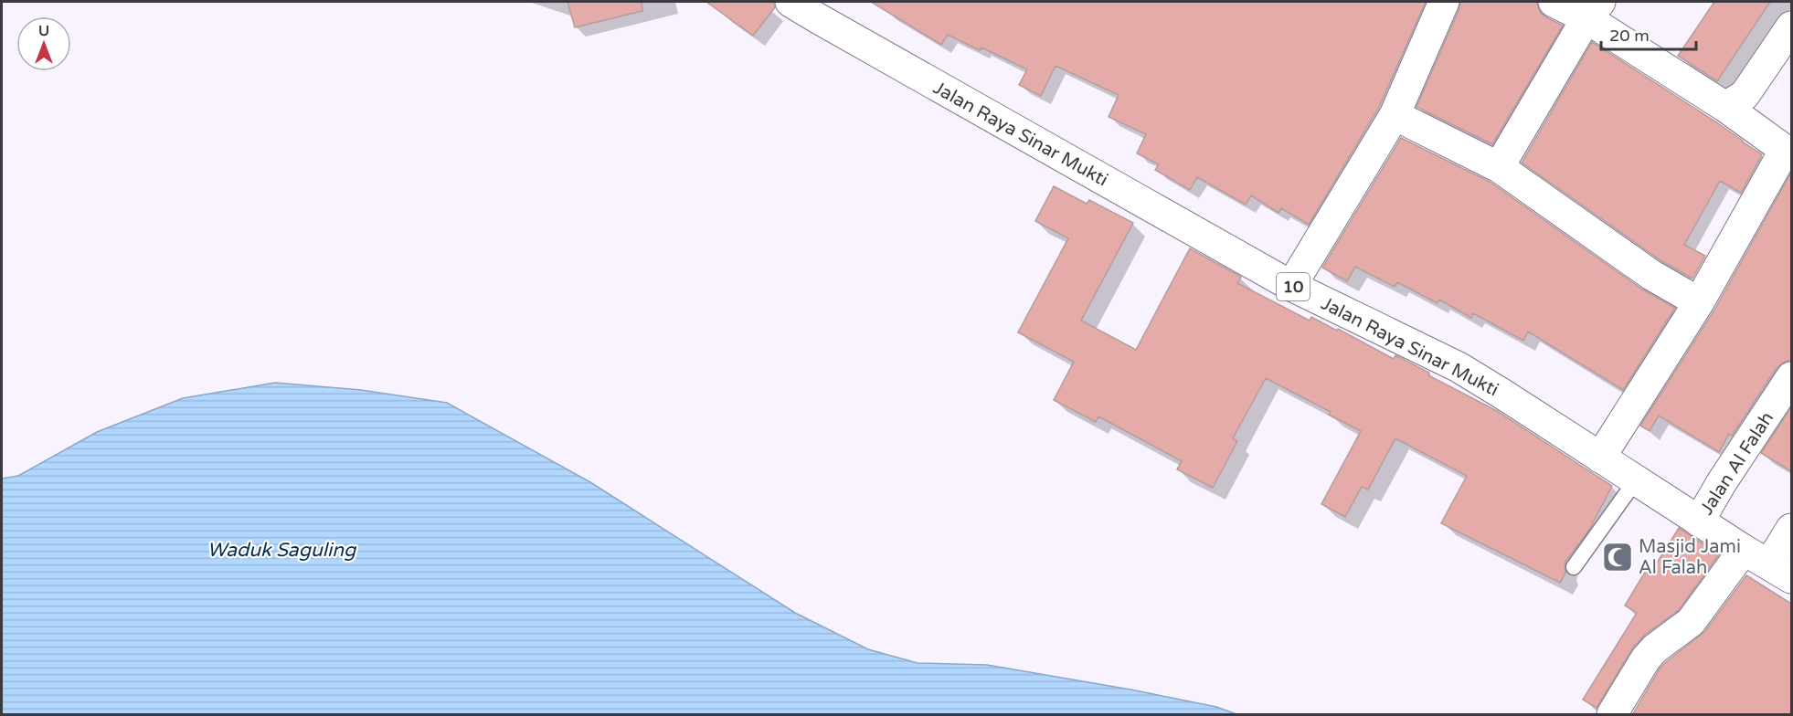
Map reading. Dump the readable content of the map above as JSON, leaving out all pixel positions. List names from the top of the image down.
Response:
{
  "streets": {
    "main road": ["Jalan Raya Sinar Mukti", "10", "Jalan Al Falah"]
  },
  "crossings": [
    ["Jalan Raya Sinar Mukti", "Jalan Al Falah"]
  ],
  "water": ["Waduk Saguling"],
  "places": {
    "mosque": ["Masjid Jami Al Falah"]
  },
  "scale_bar": "20 m",
  "north": "top"
}
